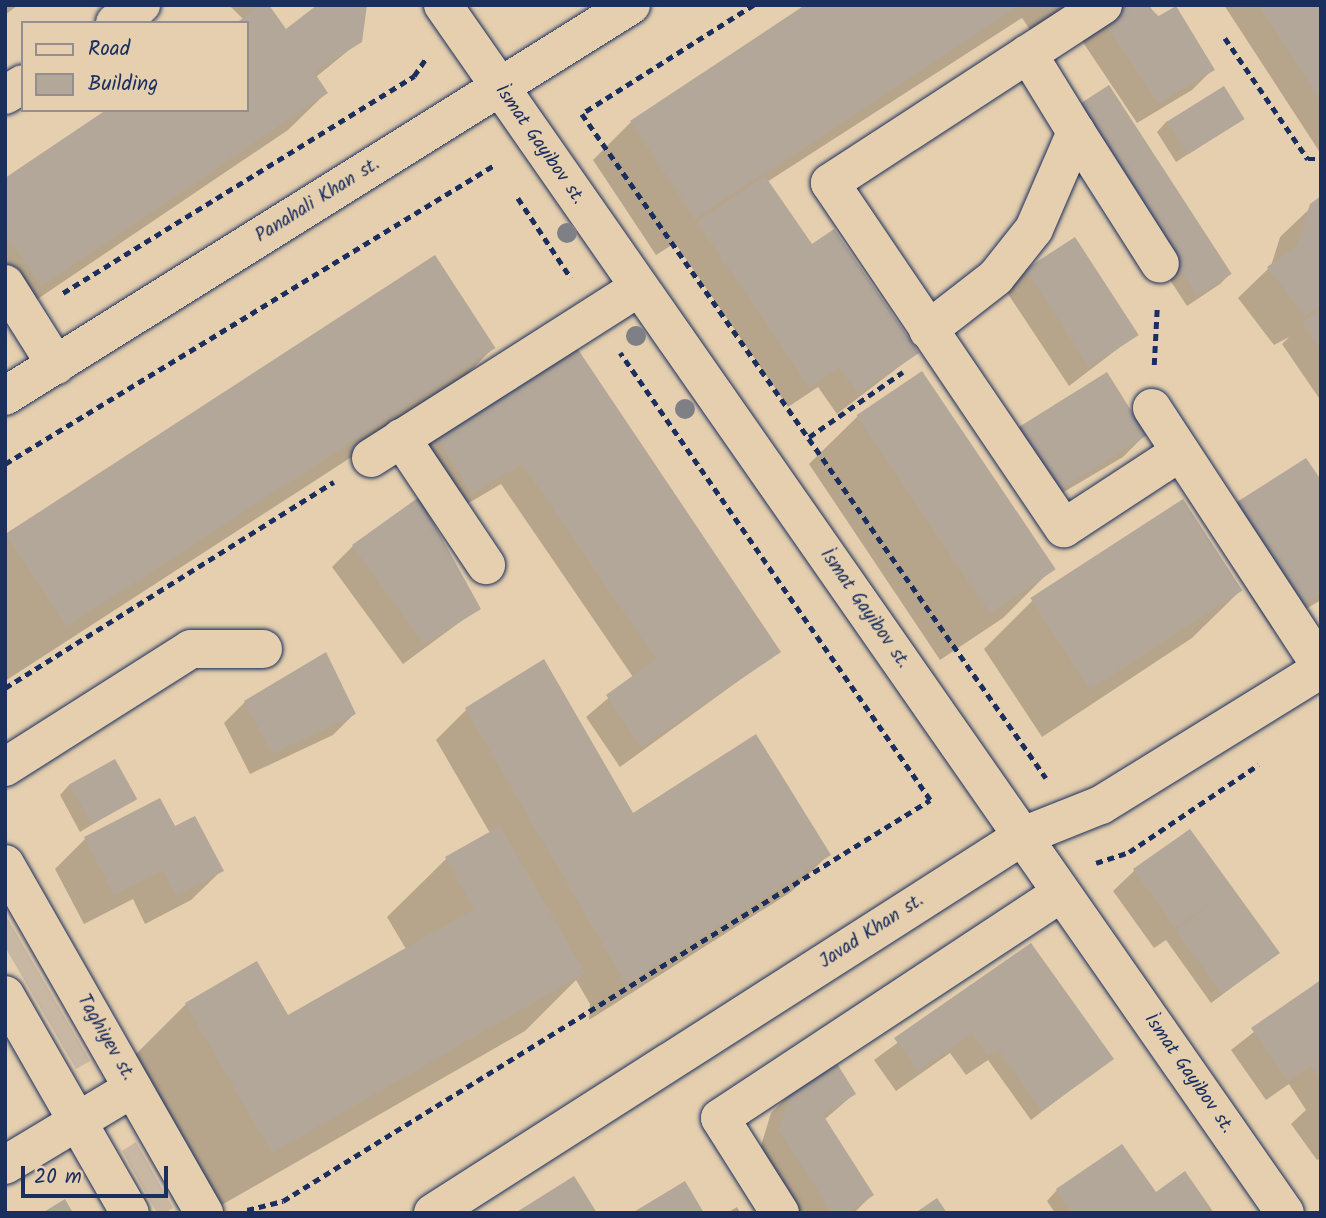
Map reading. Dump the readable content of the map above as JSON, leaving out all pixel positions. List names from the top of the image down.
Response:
{
  "streets": {
    "street": [
      "İsmat Gayibov st.",
      "Panahali Khan st.",
      "Javad Khan st.",
      "Taghiyev st."
    ]
  },
  "crossings": [
    ["İsmat Gayibov st.", "Panahali Khan st."],
    ["İsmat Gayibov st.", "Javad Khan st."]
  ],
  "legend": ["Road", "Building"],
  "scale_bar": "20 m"
}
